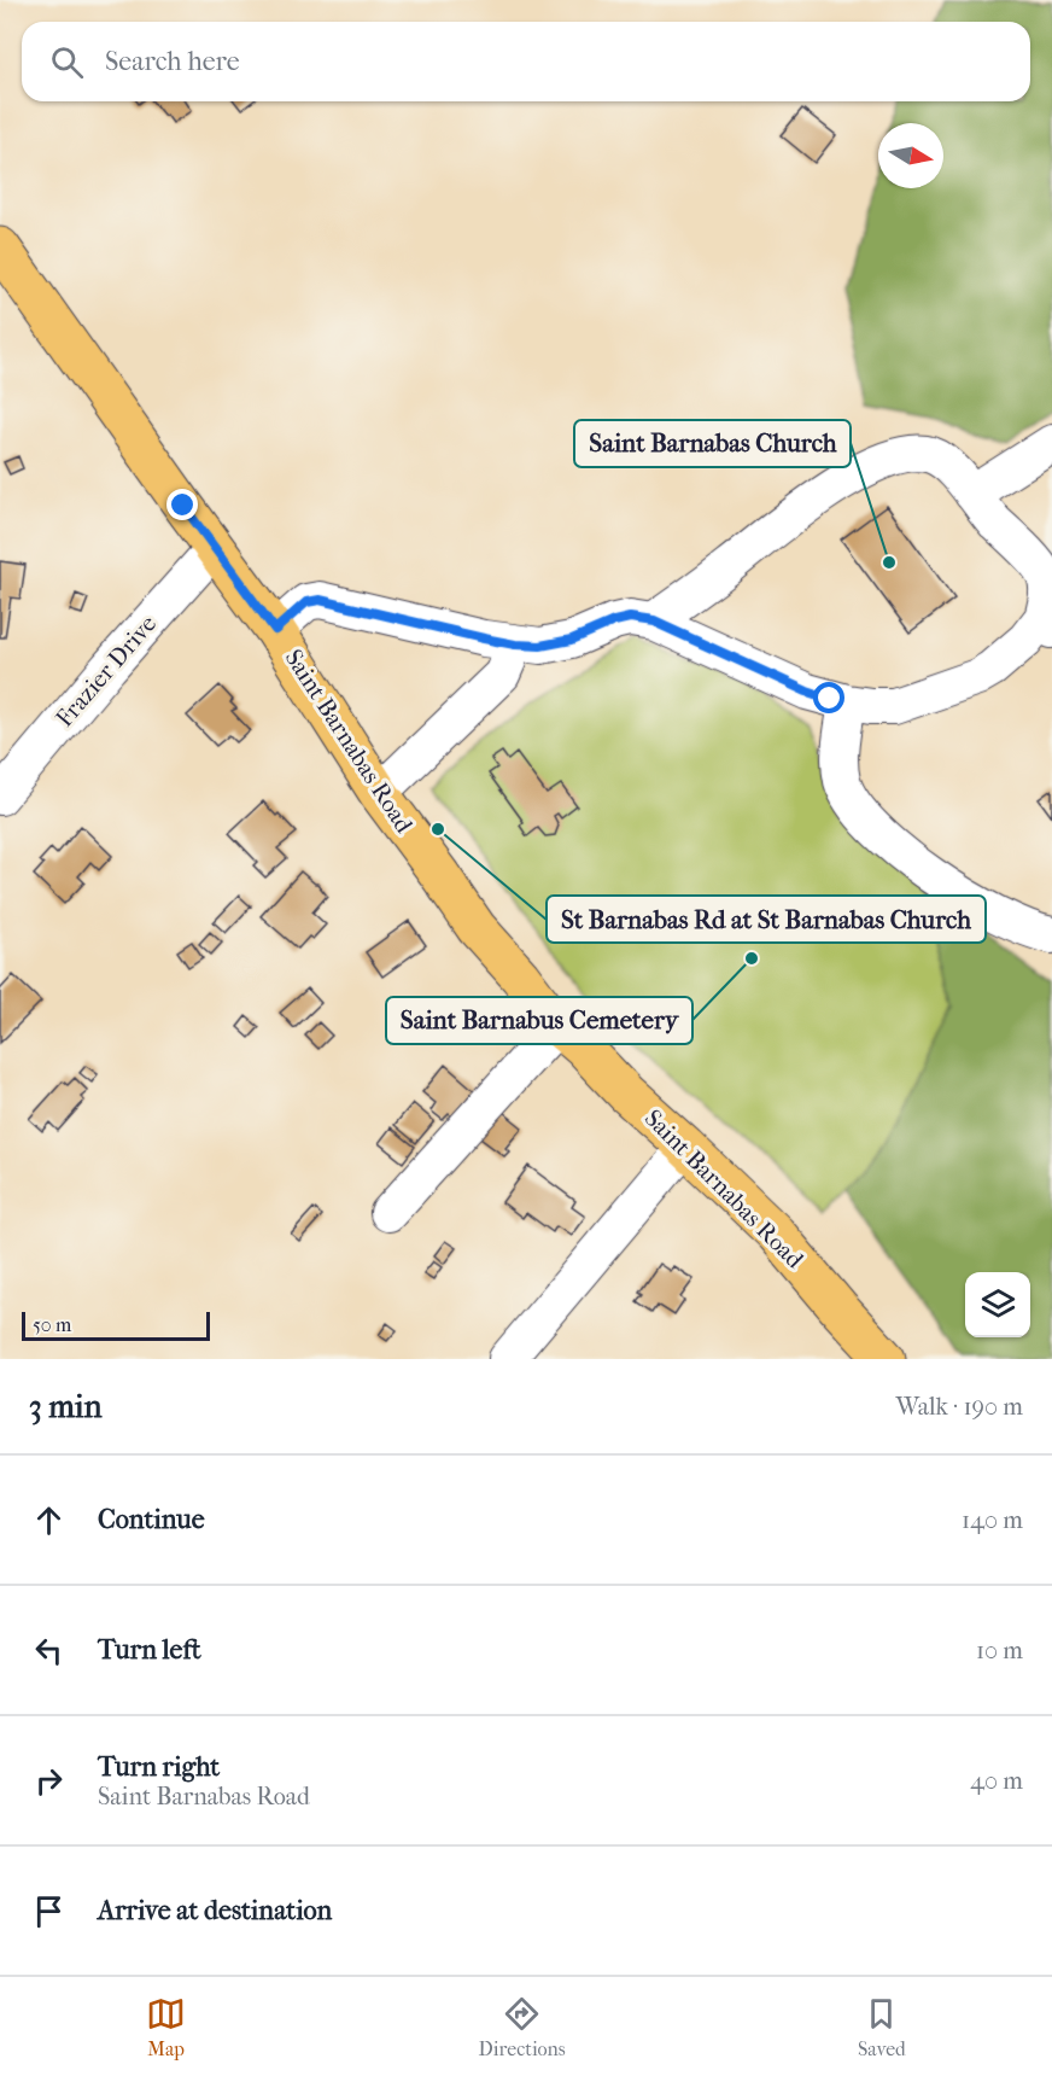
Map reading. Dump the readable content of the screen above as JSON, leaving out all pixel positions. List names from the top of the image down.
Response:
{
  "streets": {
    "main road": ["Saint Barnabas Road"],
    "street": ["Frazier Drive"]
  },
  "crossings": [
    ["Frazier Drive", "Saint Barnabas Road"]
  ],
  "places": ["Saint Barnabas Church", "St Barnabas Rd at St Barnabas Church", "Saint Barnabus Cemetery"],
  "scale_bar": "50 m",
  "north": "right",
  "page": {
    "search": "Search here",
    "scale": "50 m",
    "heading": ["3 min", "Walk · 190 m"],
    "list": [
      ["Continue", "140 m"],
      ["Turn left", "10 m"],
      ["Turn right", "Saint Barnabas Road", "40 m"],
      "Arrive at destination"
    ],
    "nav": ["Map", "Directions", "Saved"]
  }
}
